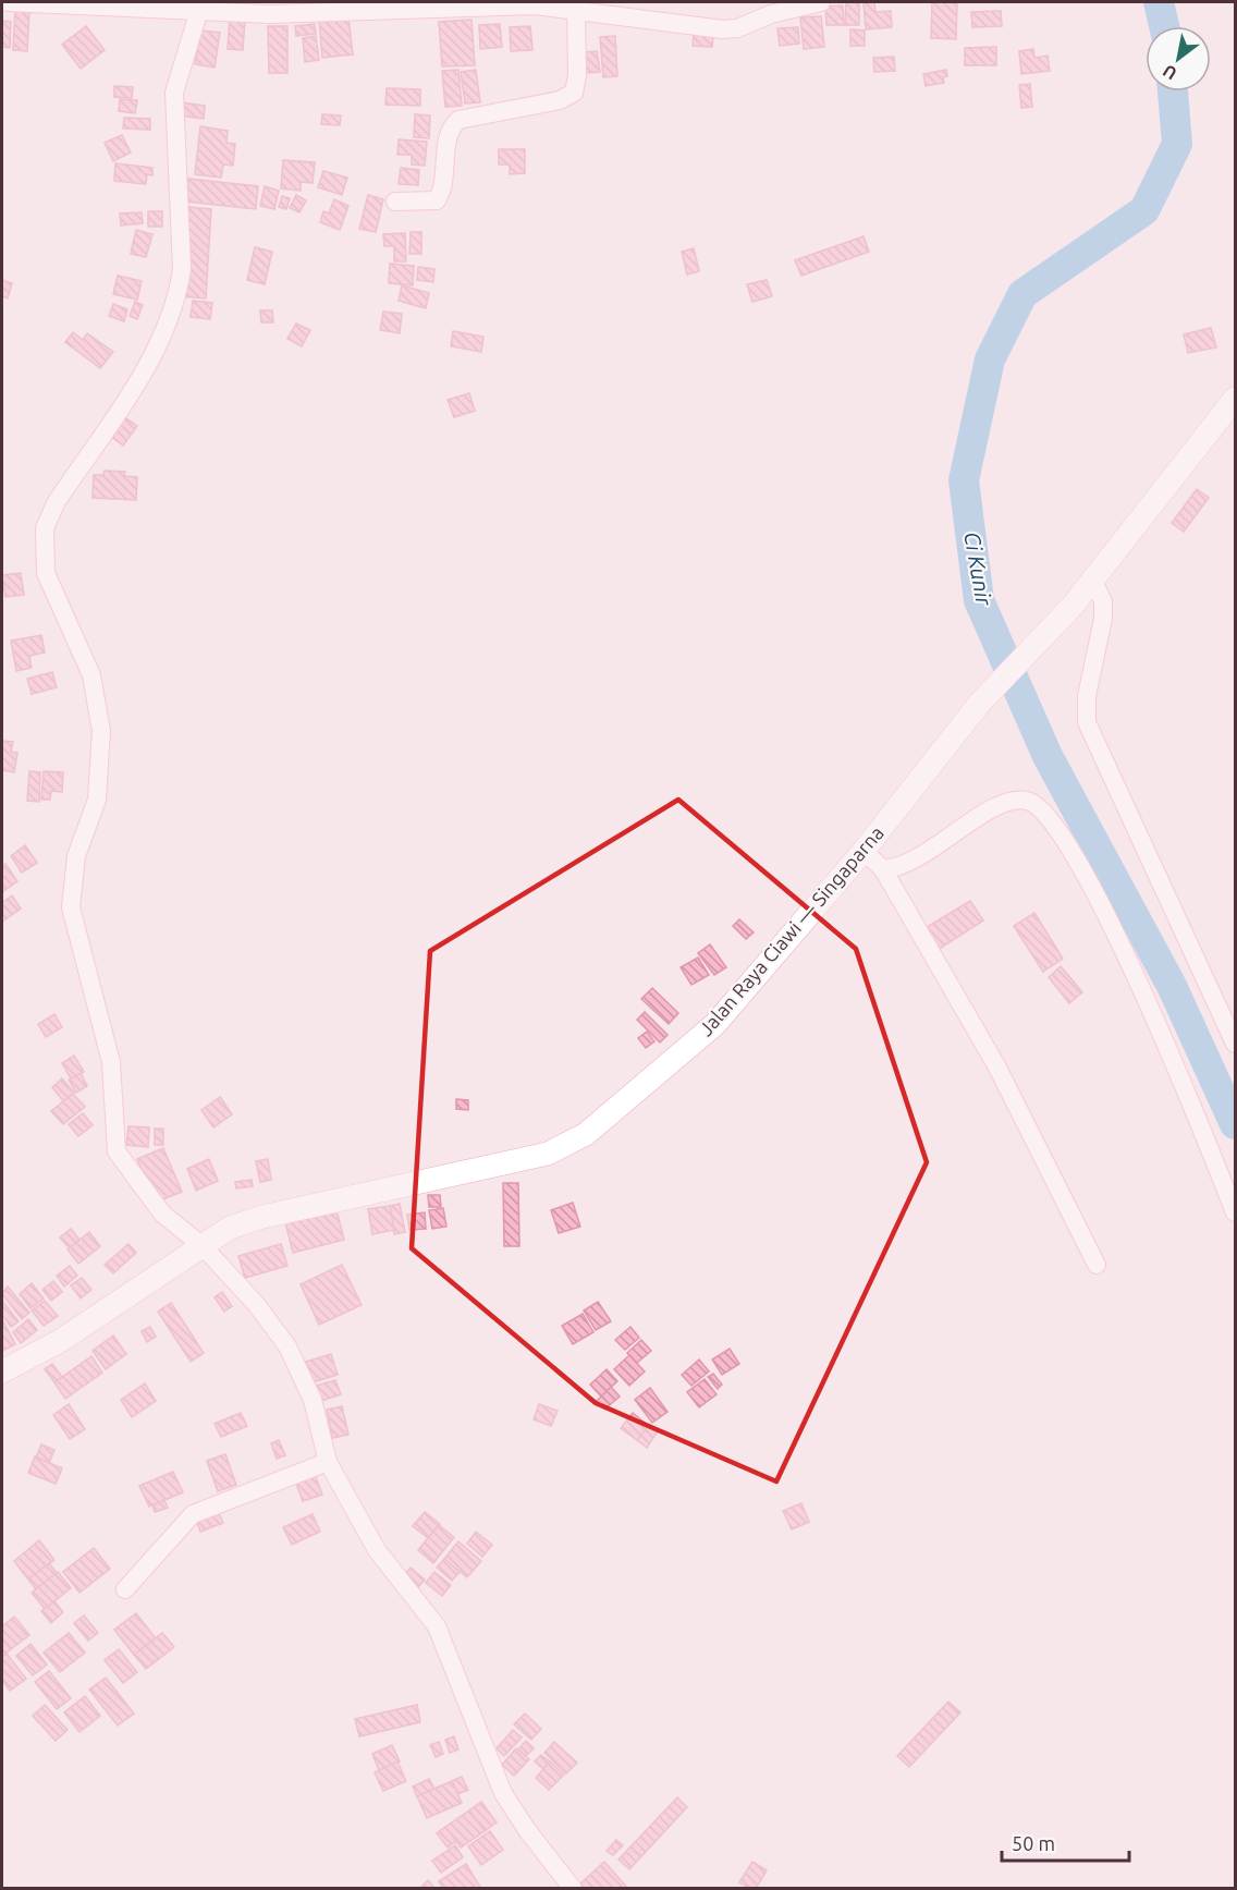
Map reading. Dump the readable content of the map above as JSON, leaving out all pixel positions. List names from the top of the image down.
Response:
{
  "streets": {
    "main road": ["Jalan Raya Ciawi — Singaparna"]
  },
  "water": ["Ci Kunir"],
  "scale_bar": "50 m",
  "north": "bottom left"
}
